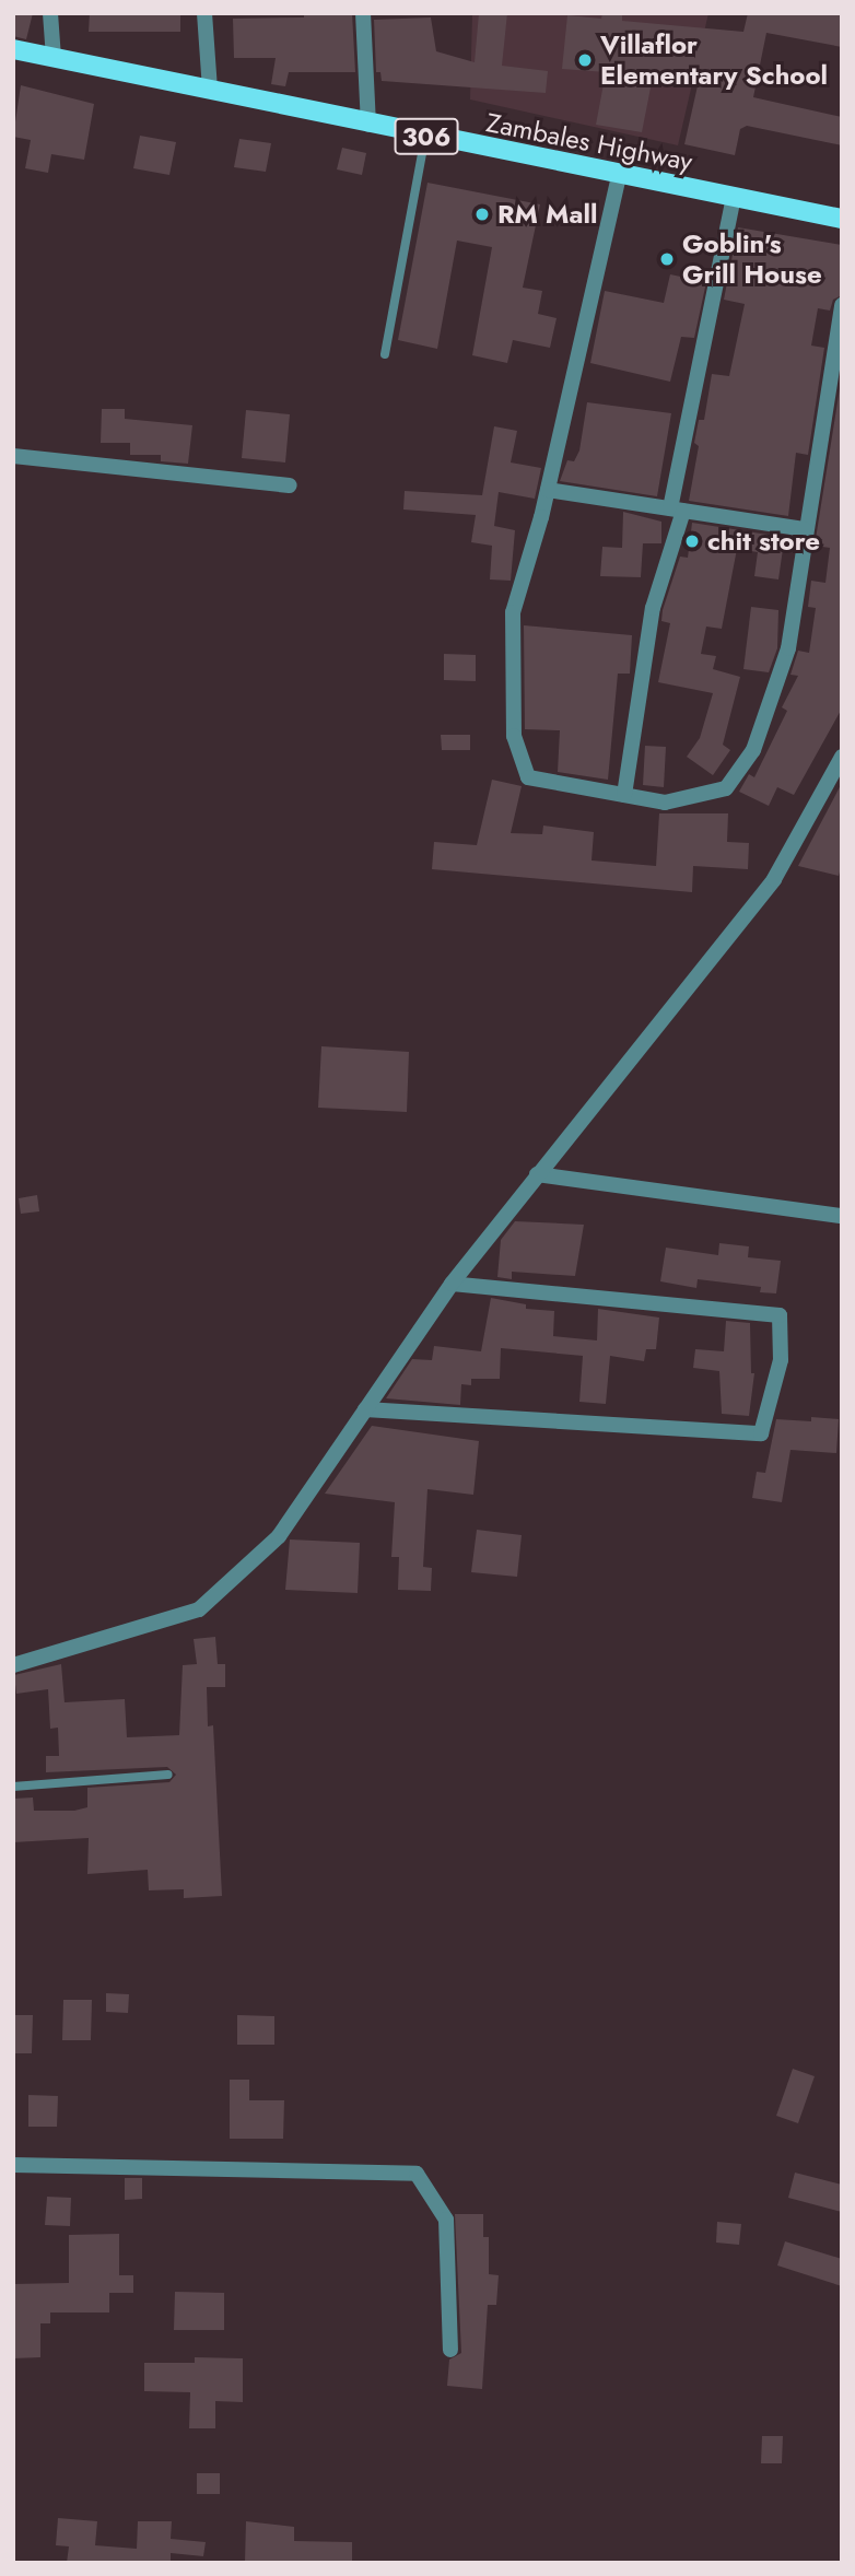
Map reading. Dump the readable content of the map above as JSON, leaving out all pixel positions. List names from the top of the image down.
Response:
{
  "streets": {
    "main road": ["306", "Zambales Highway"]
  },
  "places": [
    "Villaflor Elementary School",
    "RM Mall",
    "Goblin's Grill House",
    "chit store"
  ]
}
